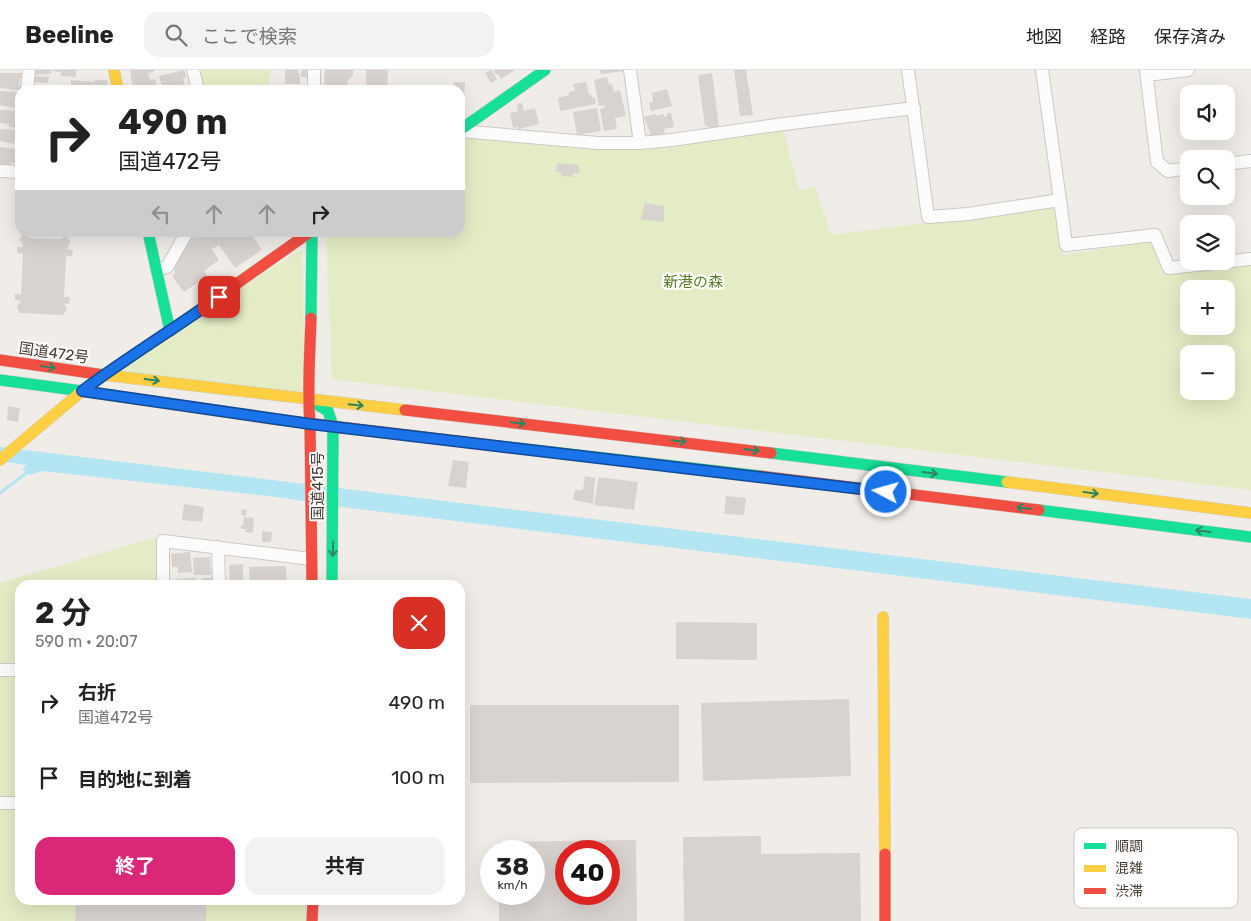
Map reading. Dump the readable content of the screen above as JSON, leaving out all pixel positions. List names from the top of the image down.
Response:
{
  "streets": {
    "main road": ["国道472号", "国道415号"]
  },
  "parks": ["新港の森"],
  "legend": ["順調", "混雑", "渋滞"],
  "page": {
    "header": "Beeline",
    "search": "ここで検索",
    "nav": ["地図", "経路", "保存済み"],
    "map_buttons": ["+", "−"],
    "turn": ["490 m", "国道472号"],
    "heading": ["2 分", "590 m · 20:07"],
    "list": [
      {
        "name": "右折",
        "note": "国道472号",
        "value": "490 m"
      },
      {
        "name": "目的地に到着",
        "value": "100 m"
      }
    ],
    "buttons": ["終了", "共有"],
    "speed": "38 km/h",
    "limit": "40"
  }
}
